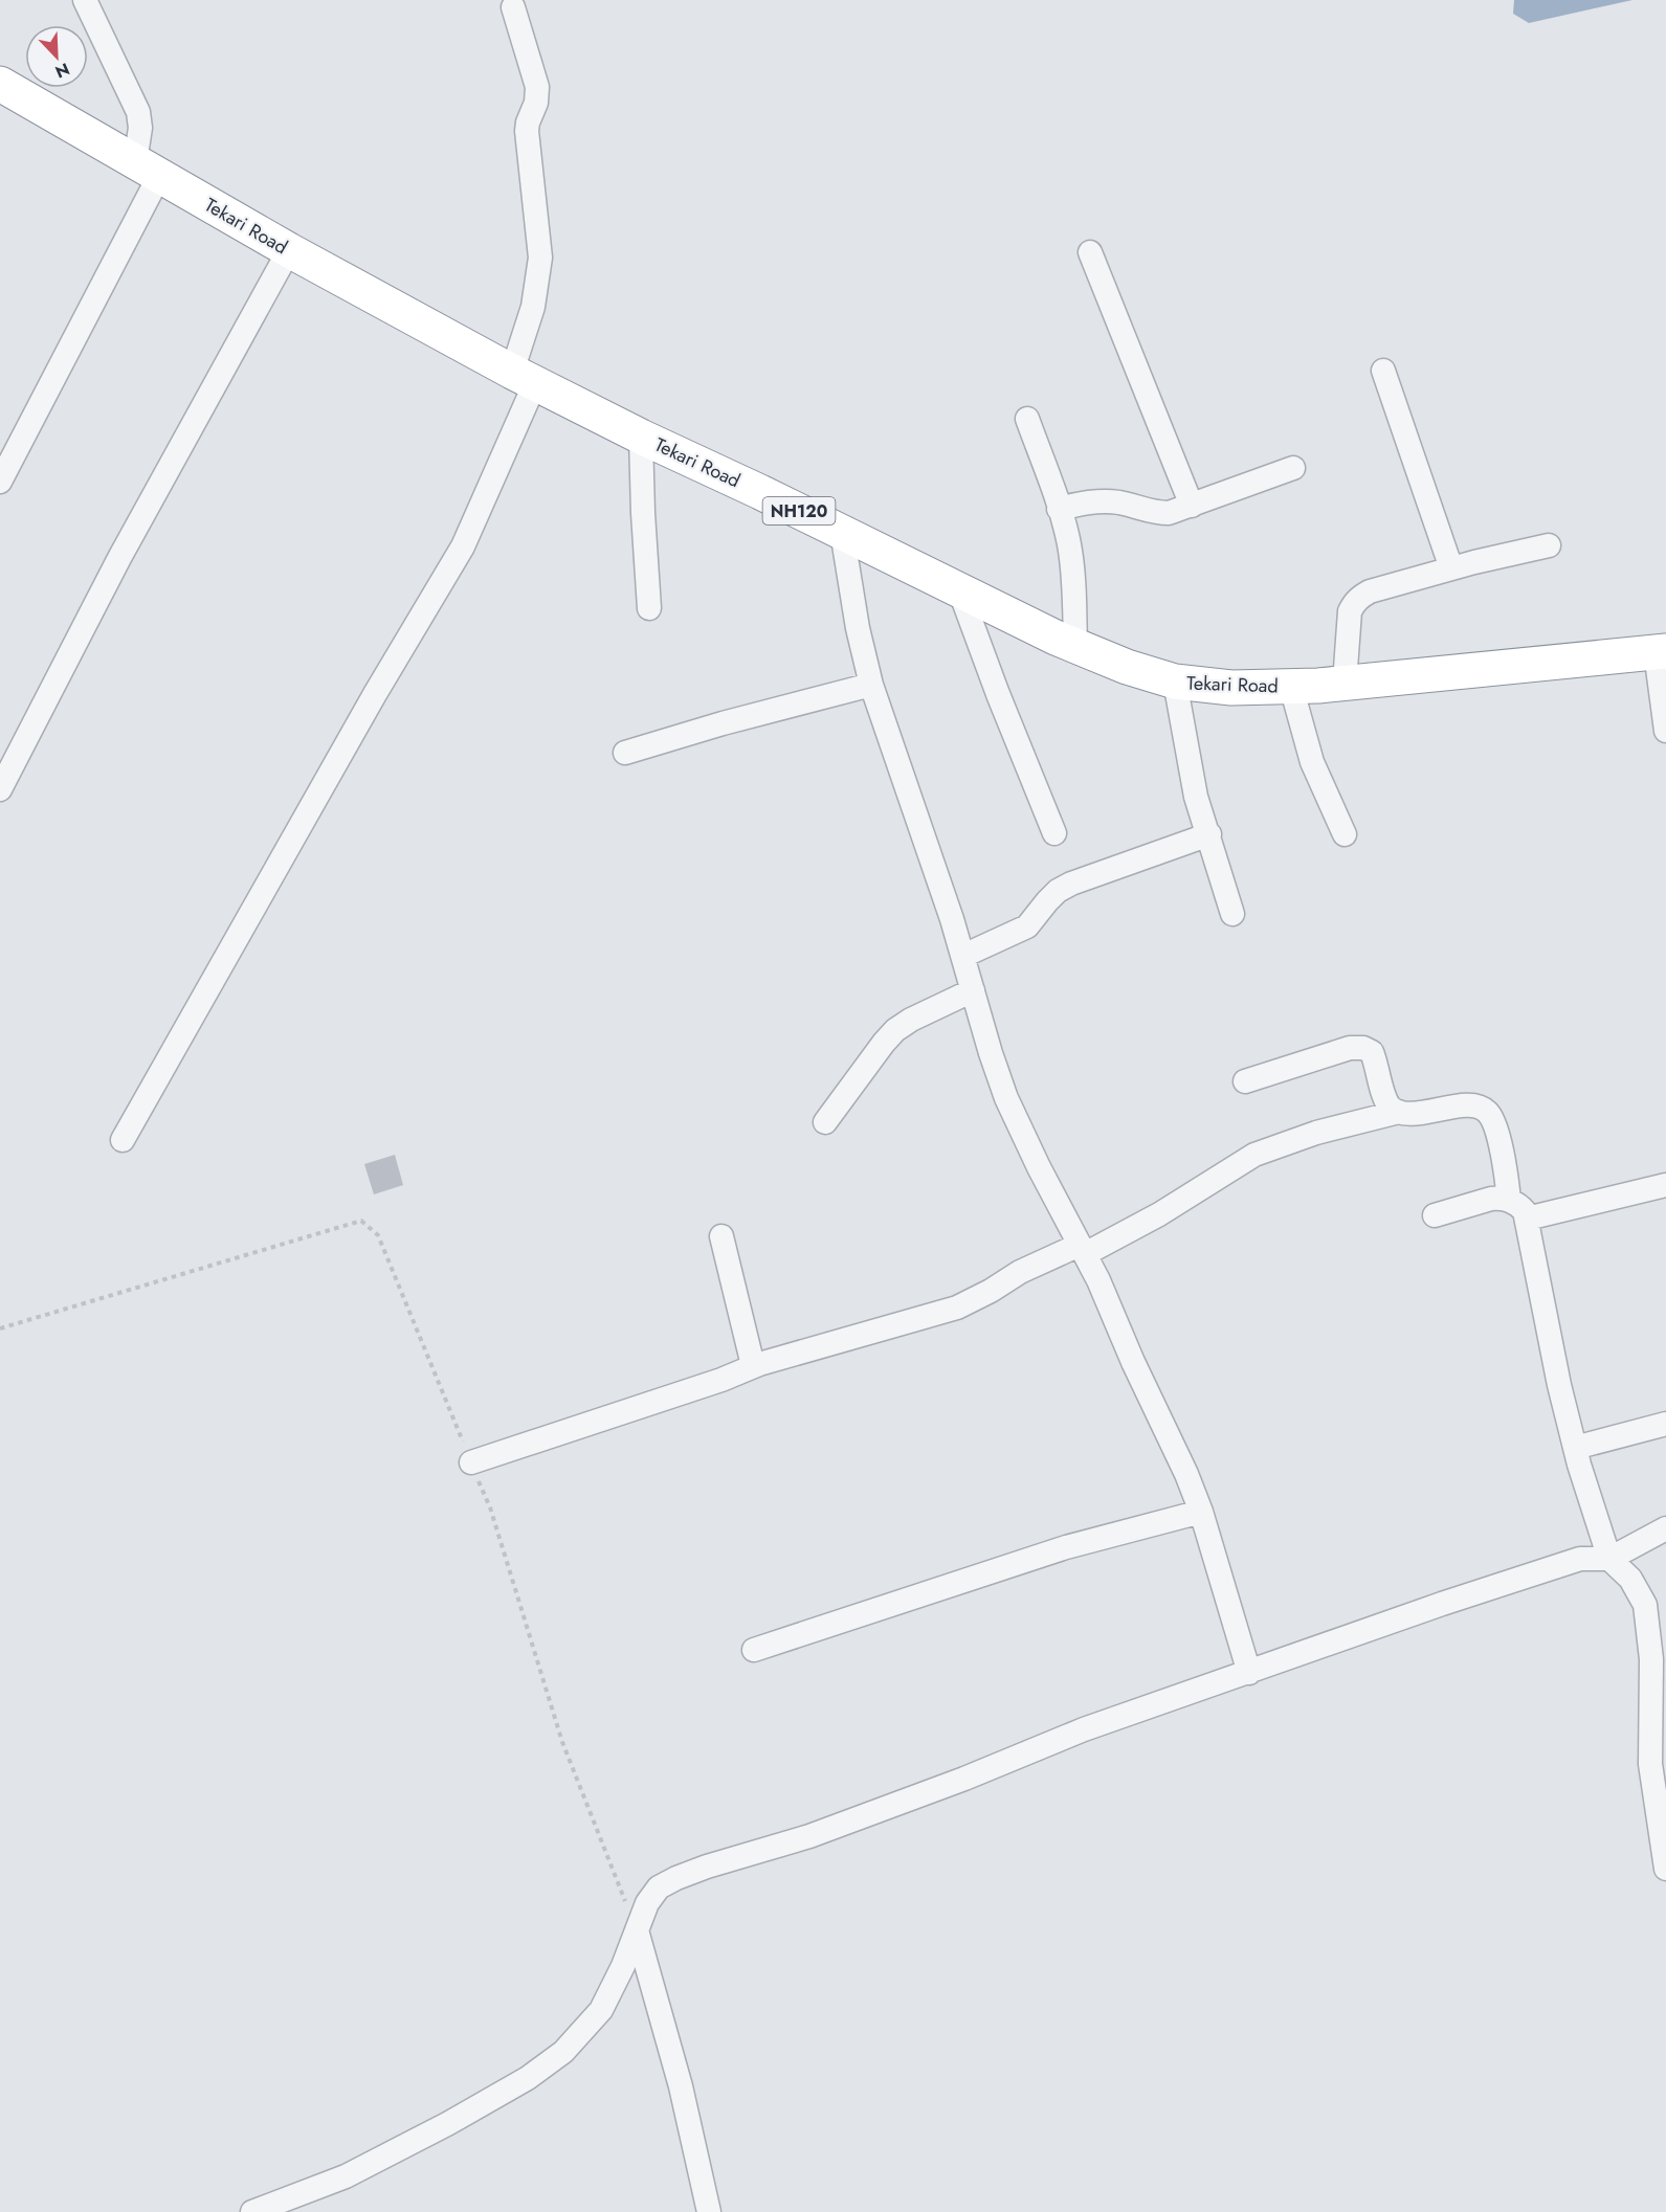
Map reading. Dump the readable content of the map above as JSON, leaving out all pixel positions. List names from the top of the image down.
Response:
{
  "streets": {
    "highway": ["Tekari Road", "NH120"]
  },
  "north": "bottom right"
}
